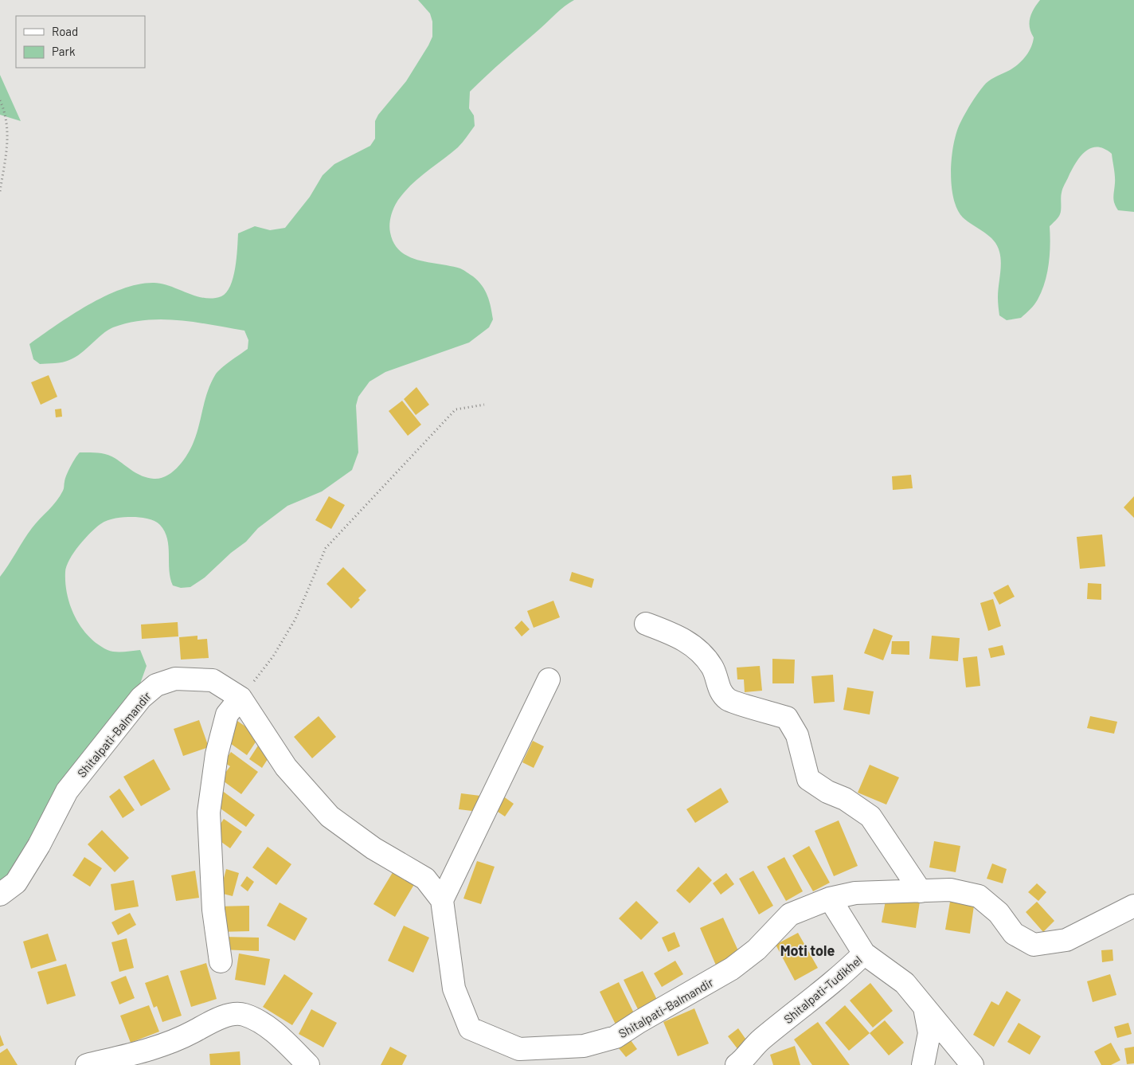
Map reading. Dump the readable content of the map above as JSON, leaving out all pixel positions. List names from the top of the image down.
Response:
{
  "streets": {
    "street": ["Shitalpati-Balmandir", "Shitalpati-Tudikhel"]
  },
  "districts": ["Moti tole"],
  "legend": ["Road", "Park"]
}
